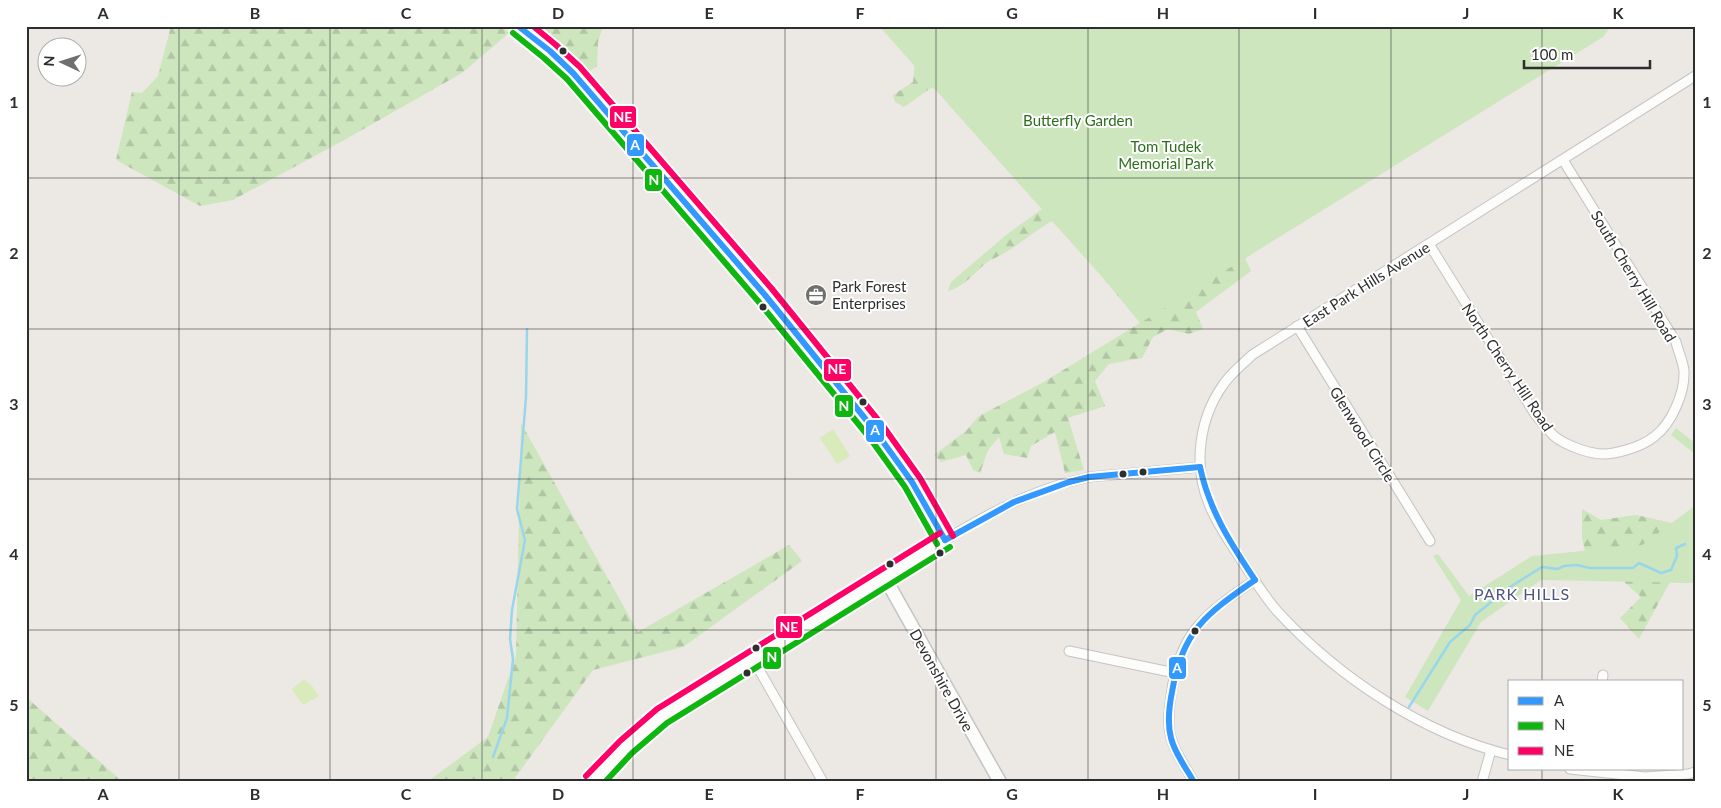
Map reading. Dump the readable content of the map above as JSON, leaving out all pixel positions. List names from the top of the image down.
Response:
{
  "streets": {
    "street": [
      "South Cherry Hill Road",
      "East Park Hills Avenue",
      "North Cherry Hill Road",
      "Glenwood Circle",
      "Devonshire Drive"
    ]
  },
  "crossings": [
    ["South Cherry Hill Road", "East Park Hills Avenue"],
    ["South Cherry Hill Road", "North Cherry Hill Road"],
    ["East Park Hills Avenue", "North Cherry Hill Road"],
    ["East Park Hills Avenue", "Glenwood Circle"]
  ],
  "districts": ["PARK HILLS"],
  "parks": ["Butterfly Garden", "Tom Tudek Memorial Park"],
  "places": {
    "office": ["Park Forest Enterprises"]
  },
  "lines": ["transit line A", "transit line NE", "transit line N"],
  "legend": ["A", "N", "NE"],
  "scale_bar": "100 m",
  "north": "left",
  "grid": {
    "columns": [
      "A",
      "B",
      "C",
      "D",
      "E",
      "F",
      "G",
      "H",
      "I",
      "J",
      "K"
    ],
    "rows": [
      "1",
      "2",
      "3",
      "4",
      "5"
    ]
  }
}
